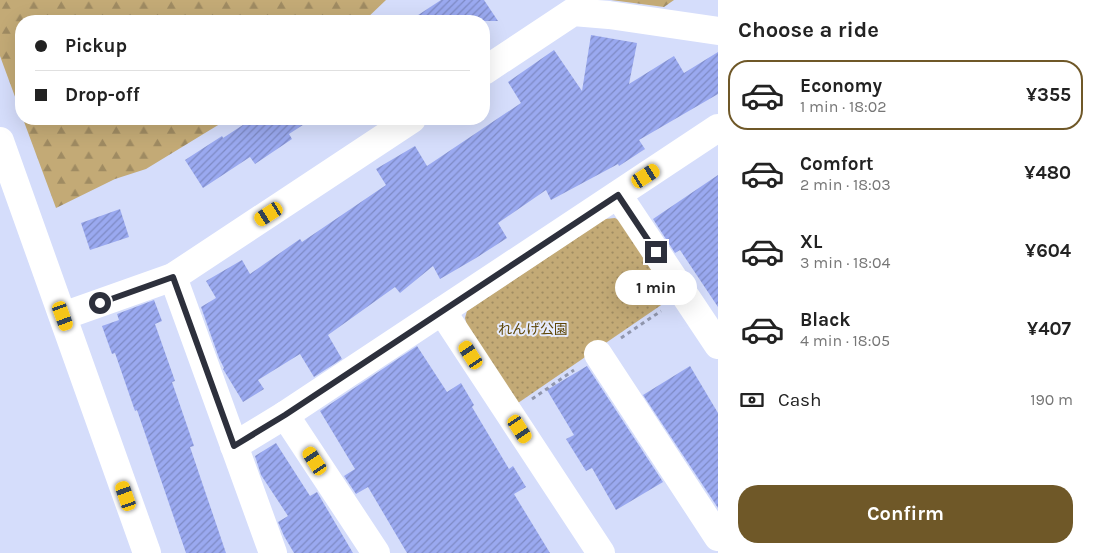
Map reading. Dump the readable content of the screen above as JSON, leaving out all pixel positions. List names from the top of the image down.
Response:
{
  "parks": ["れんげ公園"],
  "page": {
    "heading": "Choose a ride",
    "banner": ["Pickup", "Drop-off"],
    "list": [
      {
        "name": "Economy",
        "note": "1 min · 18:02",
        "value": "¥355"
      },
      {
        "name": "Comfort",
        "note": "2 min · 18:03",
        "value": "¥480"
      },
      {
        "name": "XL",
        "note": "3 min · 18:04",
        "value": "¥604"
      },
      {
        "name": "Black",
        "note": "4 min · 18:05",
        "value": "¥407"
      }
    ],
    "bubble": "1 min",
    "pay": ["Cash", "190 m"],
    "buttons": "Confirm"
  }
}
